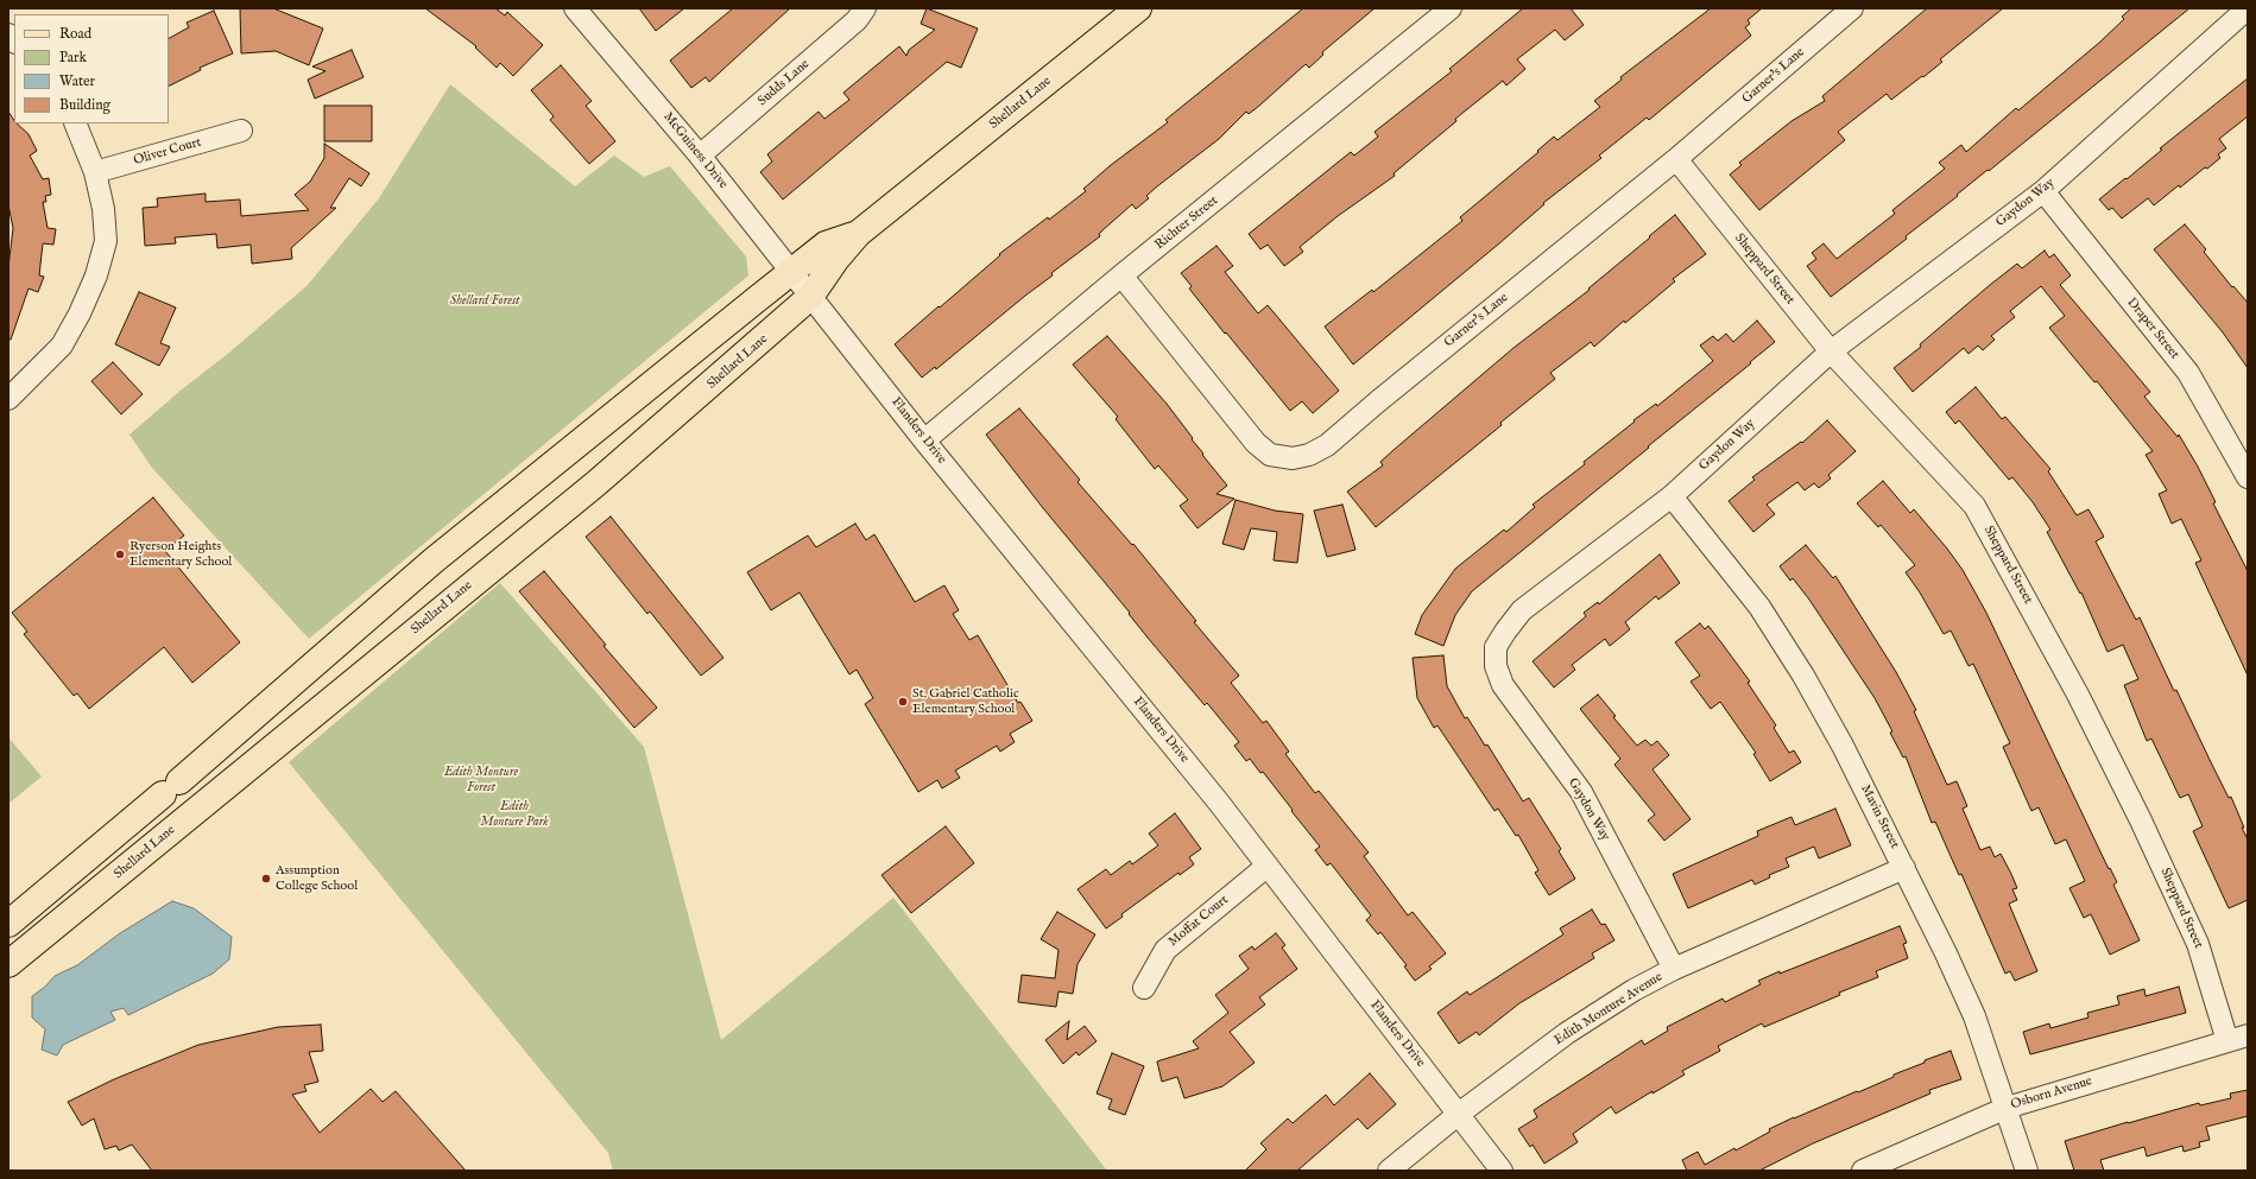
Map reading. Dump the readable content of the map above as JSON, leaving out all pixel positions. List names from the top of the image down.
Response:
{
  "streets": {
    "main road": ["Shellard Lane"],
    "street": [
      "Garner's Lane",
      "Sudds Lane",
      "McGuiness Drive",
      "Oliver Court",
      "Gaydon Way",
      "Richter Street",
      "Sheppard Street",
      "Draper Street",
      "Flanders Drive",
      "Mavin Street",
      "Moffat Court",
      "Edith Monture Avenue",
      "Osborn Avenue"
    ]
  },
  "crossings": [
    ["Garner's Lane", "Richter Street"],
    ["Garner's Lane", "Sheppard Street"],
    ["Sudds Lane", "McGuiness Drive"],
    ["Shellard Lane", "McGuiness Drive"],
    ["Shellard Lane", "Flanders Drive"],
    ["McGuiness Drive", "Flanders Drive"],
    ["Gaydon Way", "Sheppard Street"],
    ["Gaydon Way", "Draper Street"],
    ["Gaydon Way", "Mavin Street"],
    ["Gaydon Way", "Edith Monture Avenue"],
    ["Richter Street", "Flanders Drive"],
    ["Sheppard Street", "Osborn Avenue"],
    ["Flanders Drive", "Moffat Court"],
    ["Flanders Drive", "Edith Monture Avenue"],
    ["Mavin Street", "Edith Monture Avenue"],
    ["Mavin Street", "Osborn Avenue"]
  ],
  "parks": ["Shellard Forest", "Edith Monture Forest", "Edith Monture Park"],
  "places": ["Ryerson Heights Elementary School", "St. Gabriel Catholic Elementary School", "Assumption College School"],
  "legend": [
    "Road",
    "Park",
    "Water",
    "Building"
  ]
}
